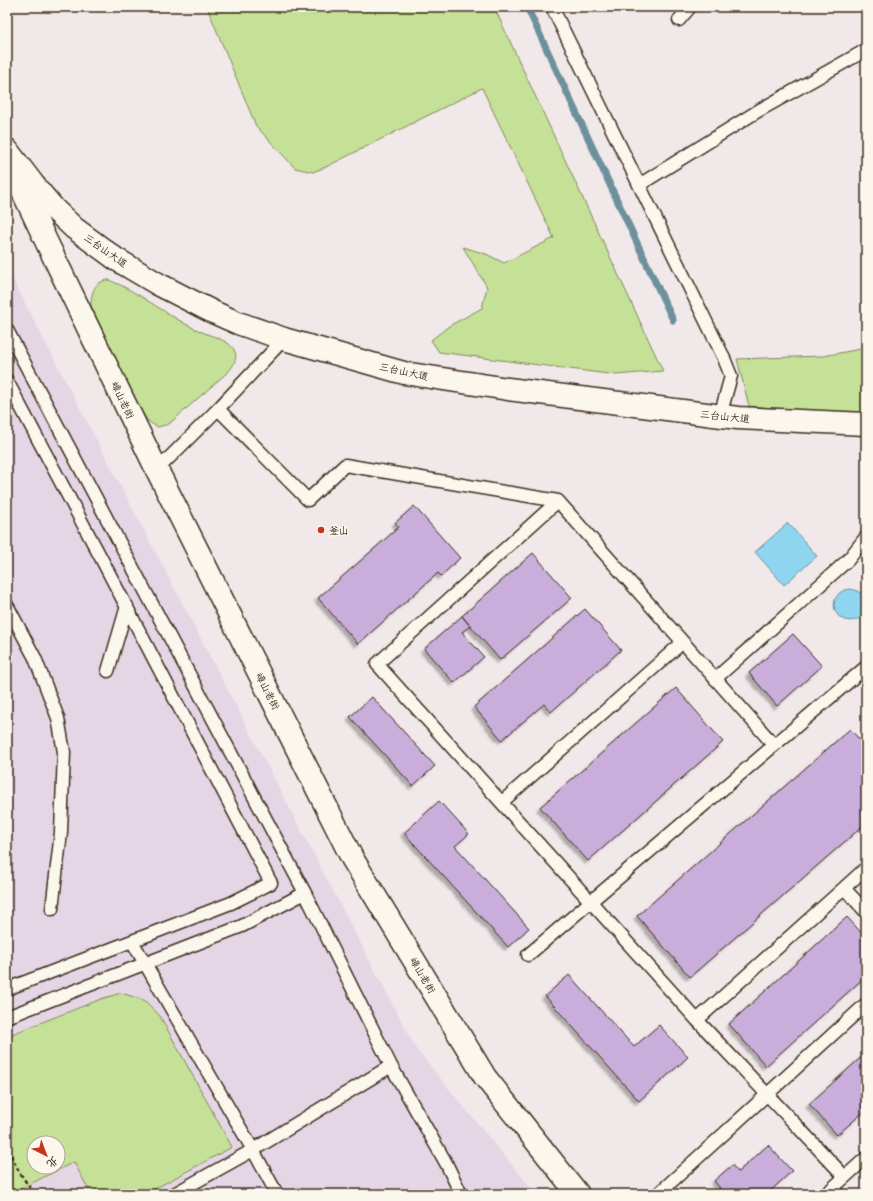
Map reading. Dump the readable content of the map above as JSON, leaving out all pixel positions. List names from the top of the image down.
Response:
{
  "streets": {
    "street": ["三台山大道", "嶂山老街"]
  },
  "places": ["釜山"],
  "north": "bottom right"
}
